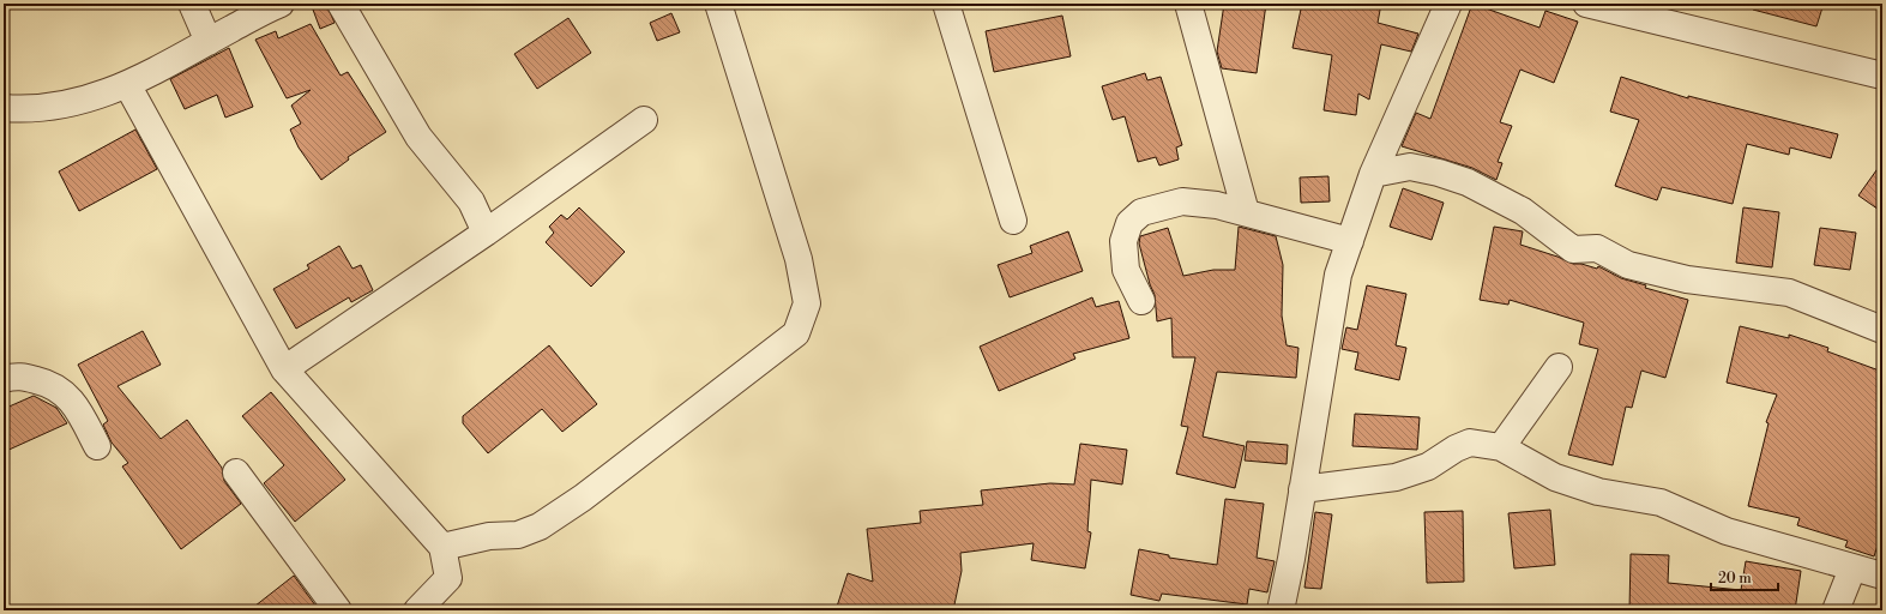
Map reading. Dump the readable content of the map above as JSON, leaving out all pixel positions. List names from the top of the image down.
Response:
{
  "scale_bar": "20 m"
}
